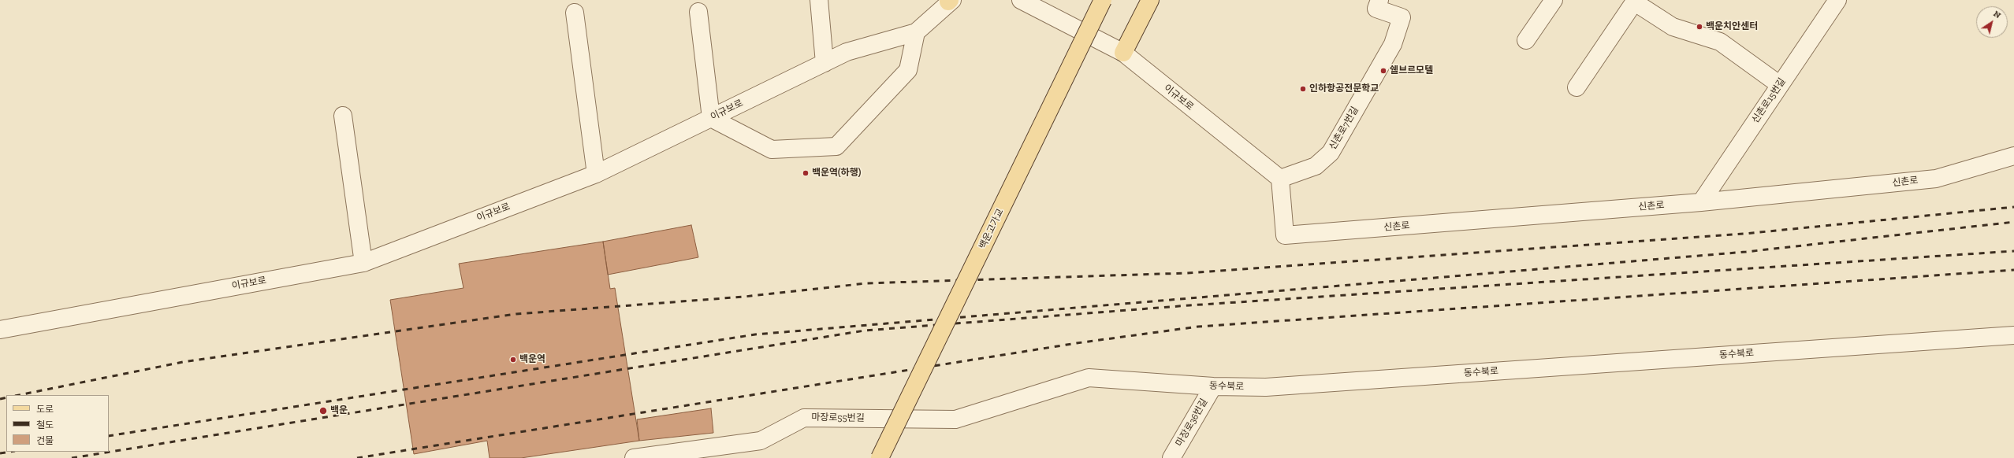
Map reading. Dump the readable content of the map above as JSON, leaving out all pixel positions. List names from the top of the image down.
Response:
{
  "streets": {
    "main road": ["백운고가교"],
    "street": [
      "이규보로",
      "신촌로15번길",
      "신촌로7번길",
      "신촌로",
      "동수북로",
      "마장로55번길",
      "마장로36번길"
    ]
  },
  "crossings": [
    ["이규보로", "신촌로7번길"],
    ["이규보로", "신촌로"],
    ["신촌로15번길", "신촌로"],
    ["신촌로7번길", "신촌로"],
    ["동수북로", "마장로55번길"],
    ["동수북로", "마장로36번길"]
  ],
  "places": [
    "백운치안센터",
    "쉘브르모텔",
    "인하항공전문학교",
    "백운역(하행)",
    "백운역",
    "백운"
  ],
  "legend": ["도로", "철도", "건물"],
  "north": "top right"
}
